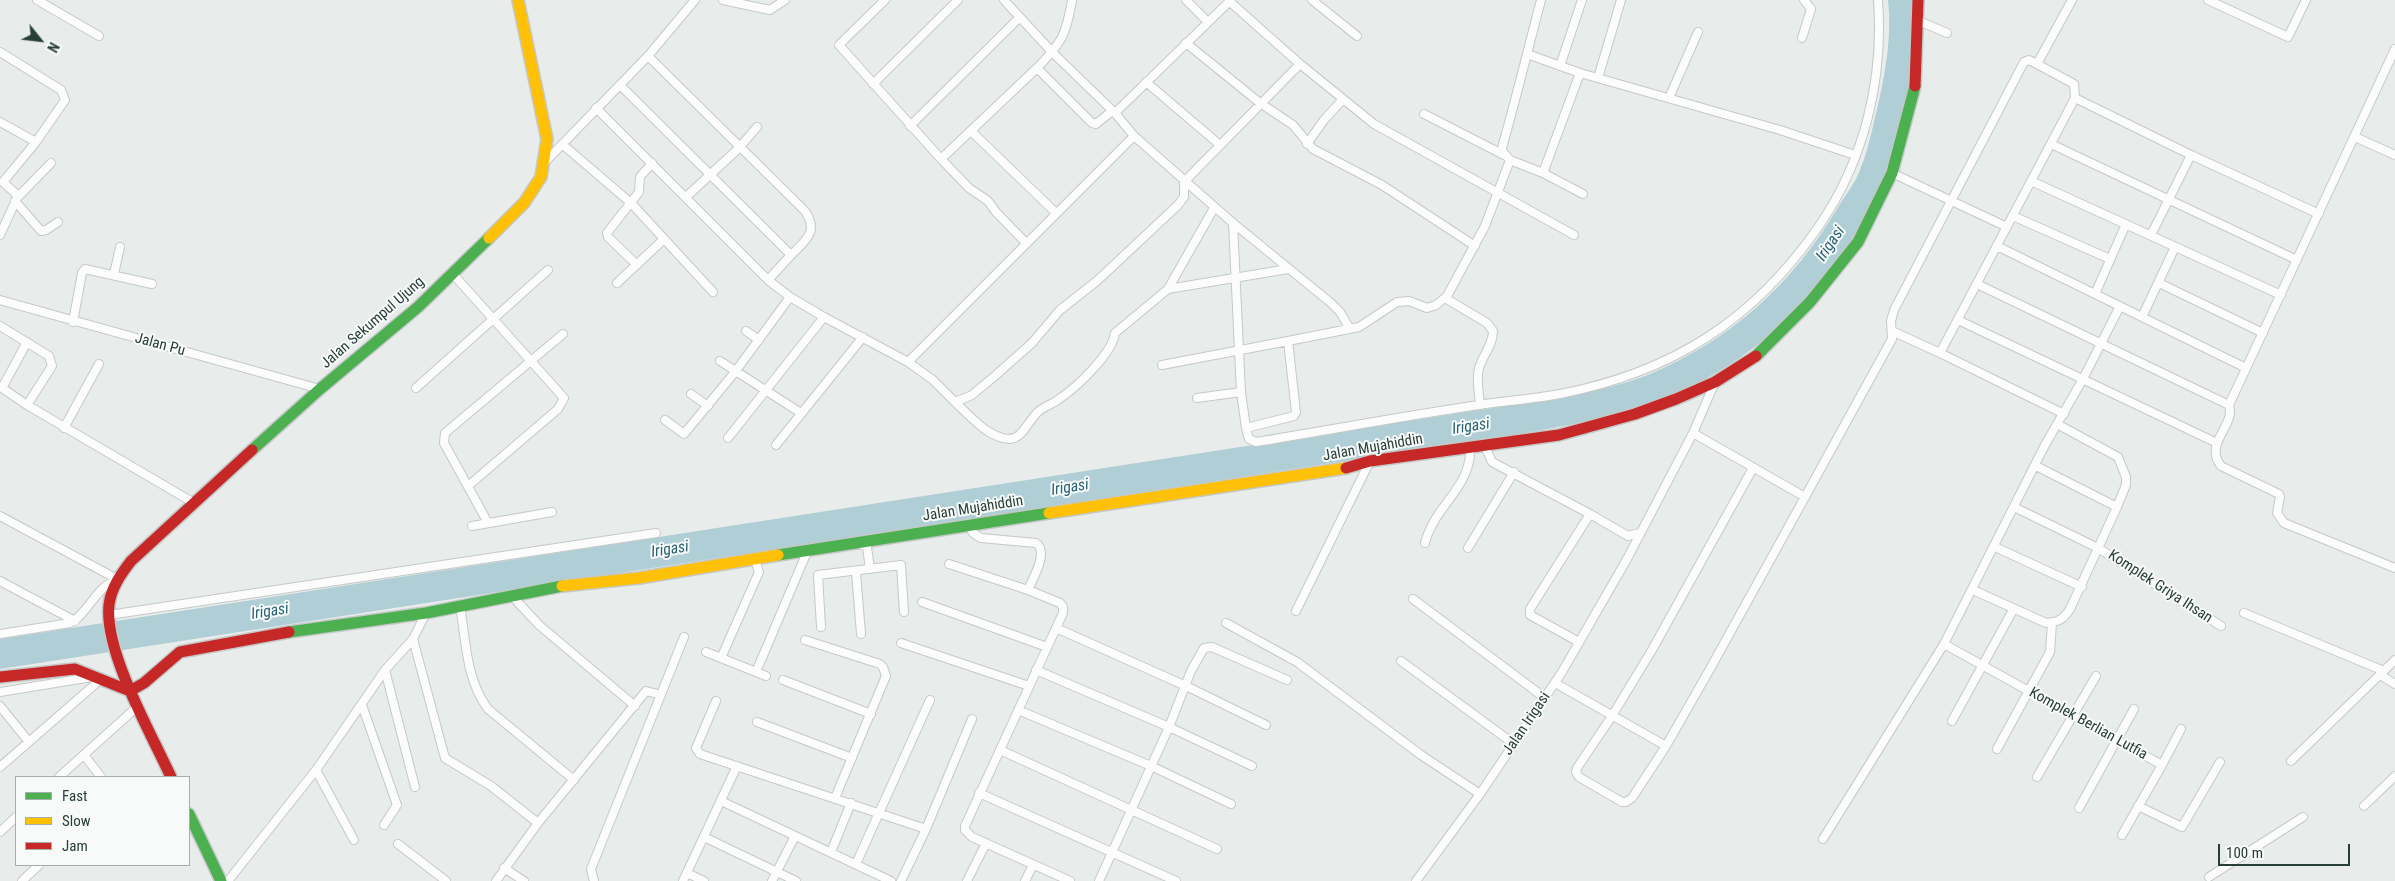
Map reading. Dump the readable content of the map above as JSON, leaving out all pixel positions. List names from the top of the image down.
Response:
{
  "streets": {
    "street": [
      "Jalan Sekumpul Ujung",
      "Jalan Pu",
      "Jalan Mujahiddin",
      "Komplek Griya Ihsan",
      "Jalan Irigasi",
      "Komplek Berlian Lutfia"
    ]
  },
  "crossings": [
    ["Jalan Sekumpul Ujung", "Jalan Pu"],
    ["Jalan Mujahiddin", "Jalan Irigasi"]
  ],
  "water": ["Irigasi"],
  "legend": ["Fast", "Slow", "Jam"],
  "scale_bar": "100 m",
  "north": "bottom right"
}
